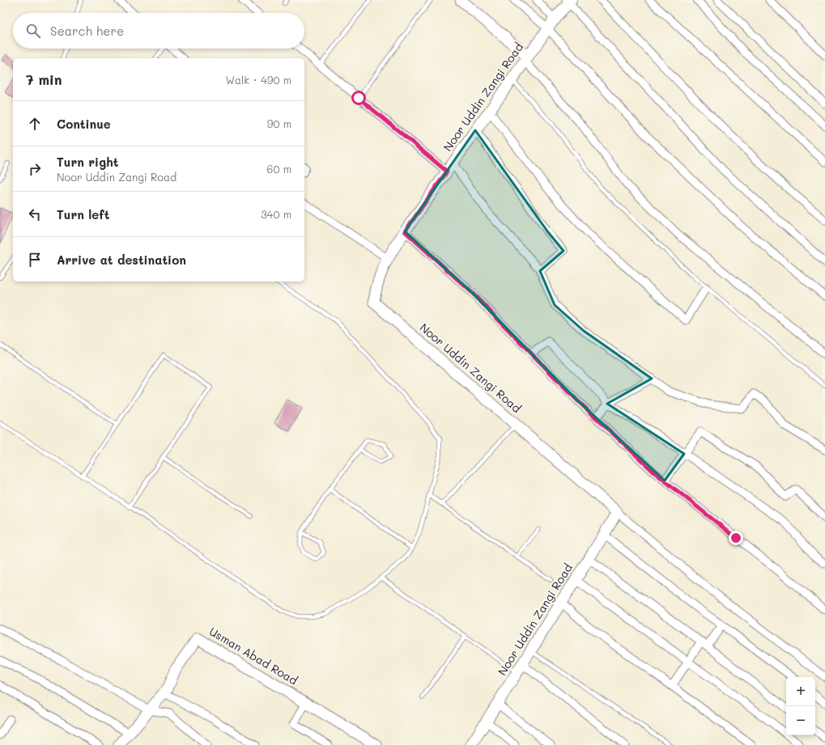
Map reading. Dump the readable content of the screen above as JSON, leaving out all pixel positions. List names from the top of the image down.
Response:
{
  "streets": {
    "street": ["Noor Uddin Zangi Road", "Usman Abad Road"]
  },
  "page": {
    "search": "Search here",
    "heading": ["7 min", "Walk · 490 m"],
    "list": [
      ["Continue", "90 m"],
      ["Turn right", "Noor Uddin Zangi Road", "60 m"],
      ["Turn left", "340 m"],
      "Arrive at destination"
    ],
    "map_buttons": ["+", "−"]
  }
}
